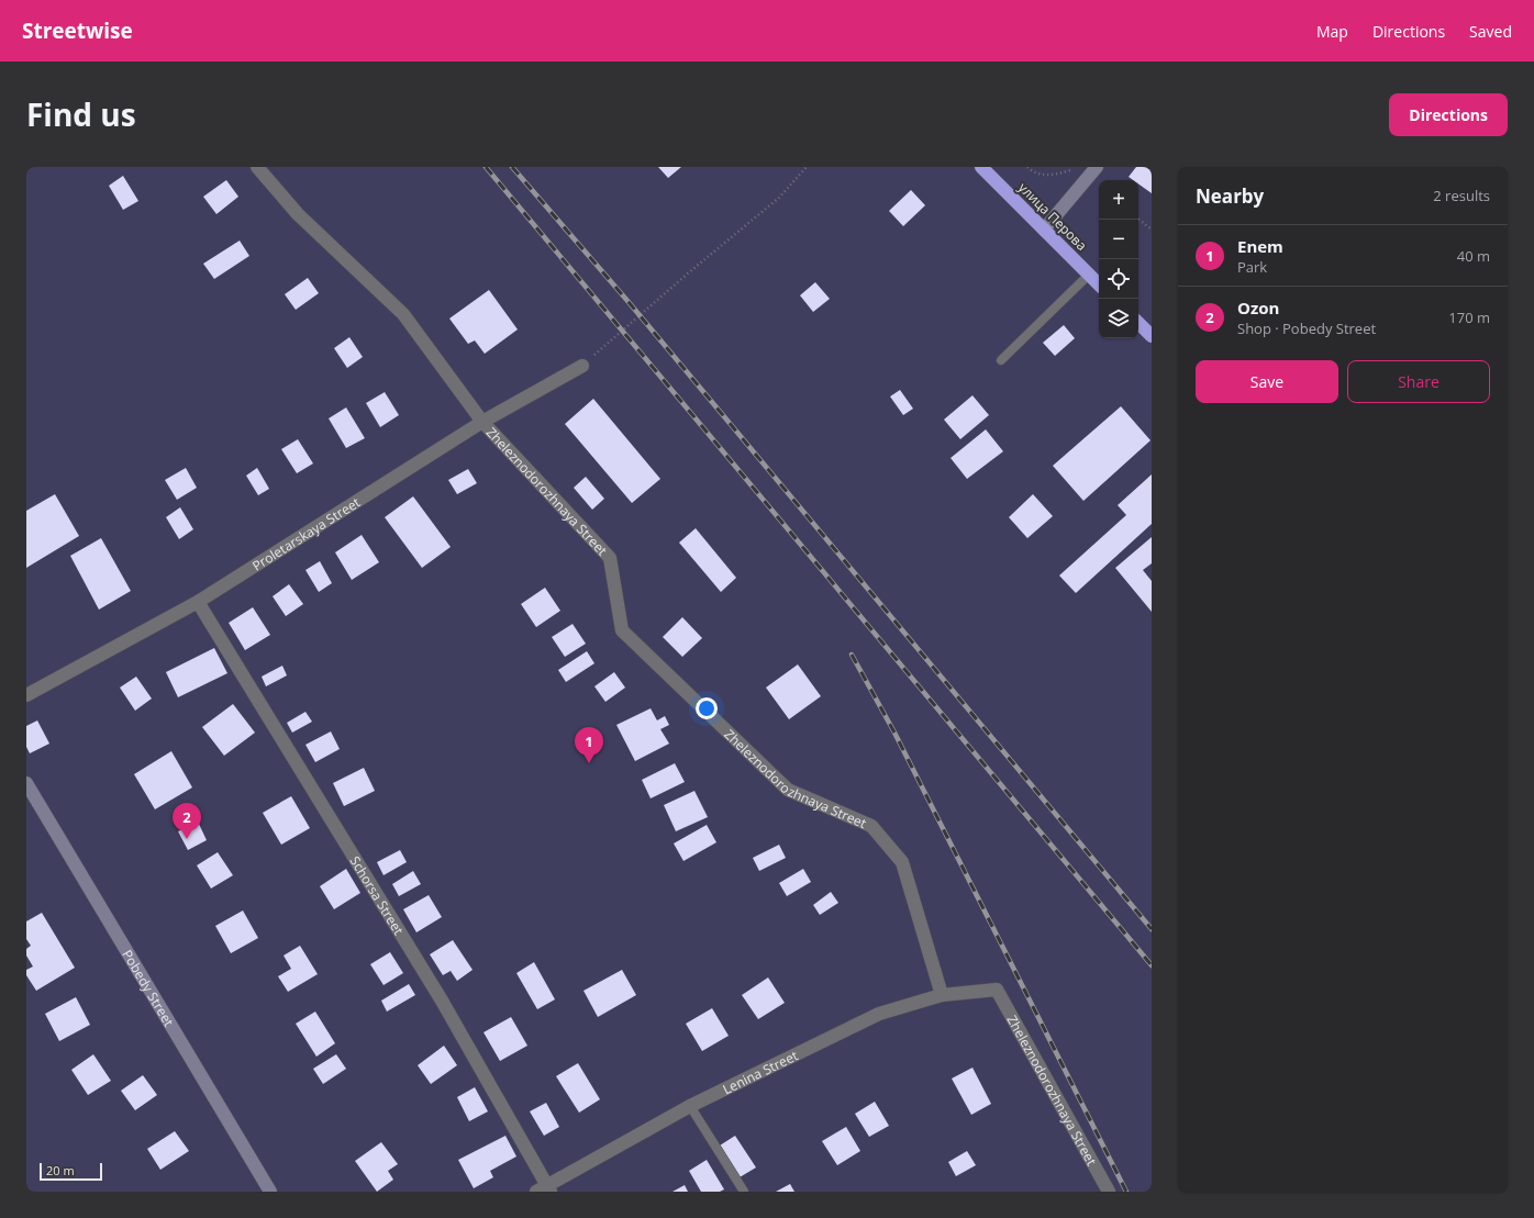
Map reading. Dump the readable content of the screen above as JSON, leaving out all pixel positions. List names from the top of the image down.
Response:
{
  "streets": {
    "highway": ["улица Перова"],
    "street": [
      "Zheleznodorozhnaya Street",
      "Proletarskaya Street",
      "Schorsa Street",
      "Pobedy Street",
      "Lenina Street"
    ]
  },
  "crossings": [
    ["Zheleznodorozhnaya Street", "Proletarskaya Street"],
    ["Zheleznodorozhnaya Street", "Lenina Street"],
    ["Proletarskaya Street", "Schorsa Street"],
    ["Schorsa Street", "Lenina Street"]
  ],
  "scale_bar": "20 m",
  "page": {
    "header": "Streetwise",
    "nav": ["Map", "Directions", "Saved"],
    "title": "Find us",
    "buttons": [
      "Directions",
      ["Save", "Share"]
    ],
    "heading": ["Nearby", "2 results"],
    "map_buttons": ["+", "−"],
    "list": [
      {
        "mark": "1",
        "name": "Enem",
        "note": "Park",
        "value": "40 m"
      },
      {
        "mark": "2",
        "name": "Ozon",
        "note": "Shop · Pobedy Street",
        "value": "170 m"
      }
    ],
    "pins": ["1", "2"],
    "scale": "20 m"
  }
}
